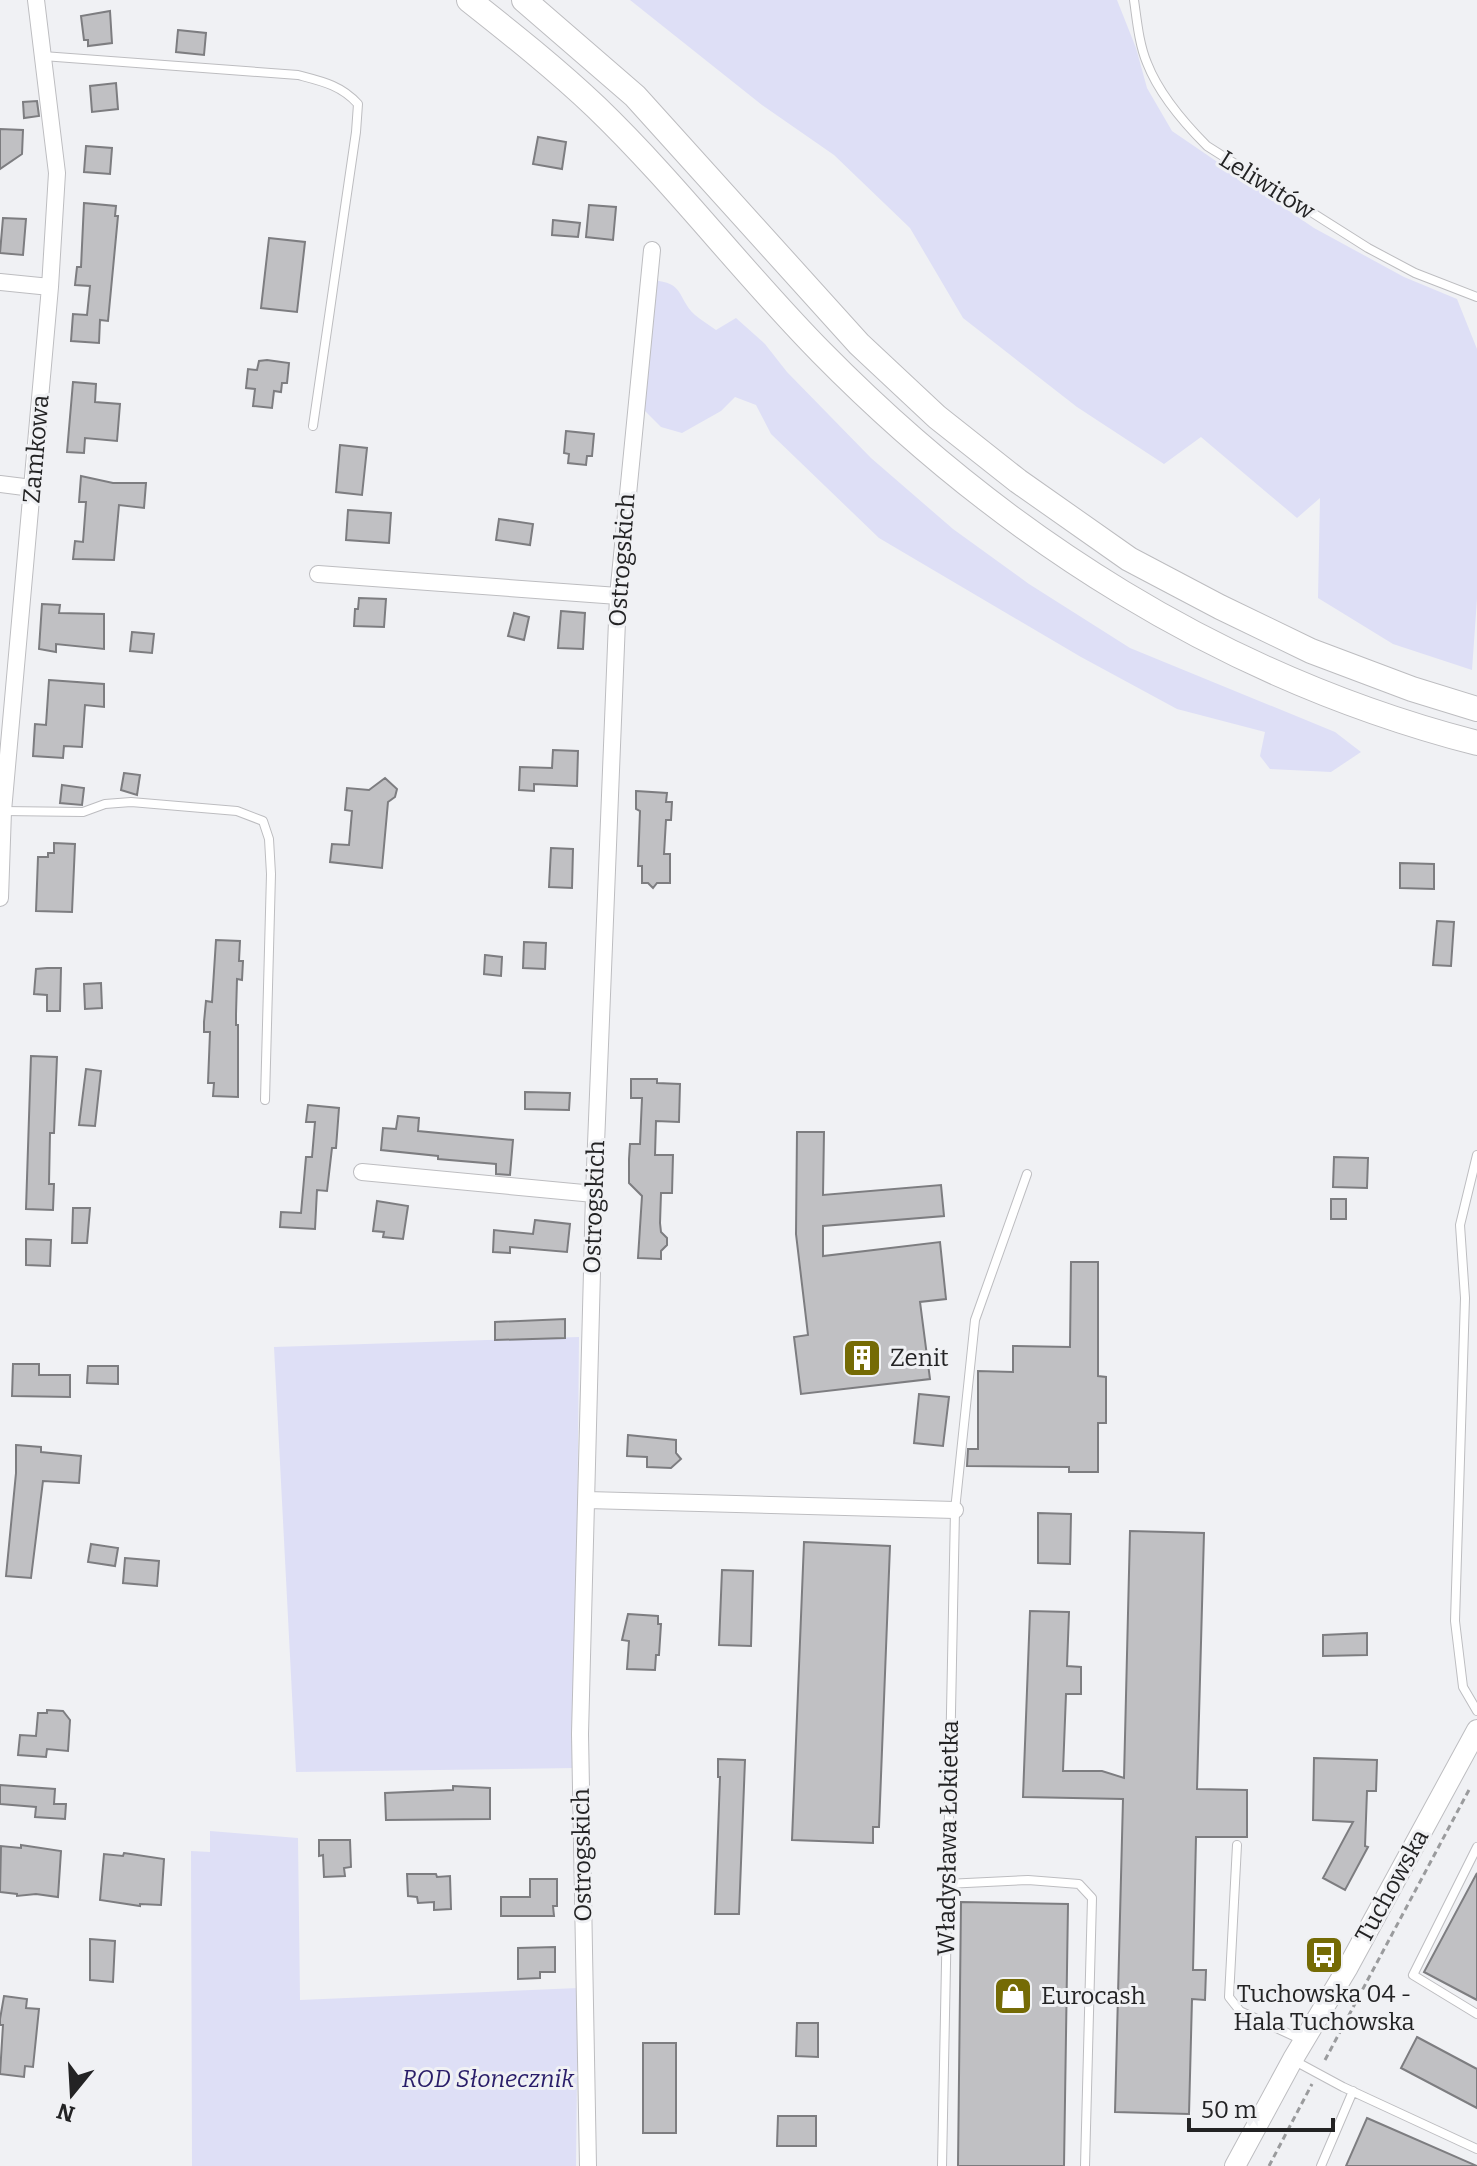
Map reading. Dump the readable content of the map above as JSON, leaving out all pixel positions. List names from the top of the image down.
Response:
{
  "streets": {
    "street": ["Zamkowa", "Ostrogskich", "Tuchowska"],
    "lane": ["Leliwitów", "Władysława Łokietka"]
  },
  "parks": ["ROD Słonecznik"],
  "places": {
    "building": ["Zenit"],
    "bus stop": ["Tuchowska 04 - Hala Tuchowska"],
    "shop": ["Eurocash"]
  },
  "scale_bar": "50 m",
  "north": "bottom"
}
